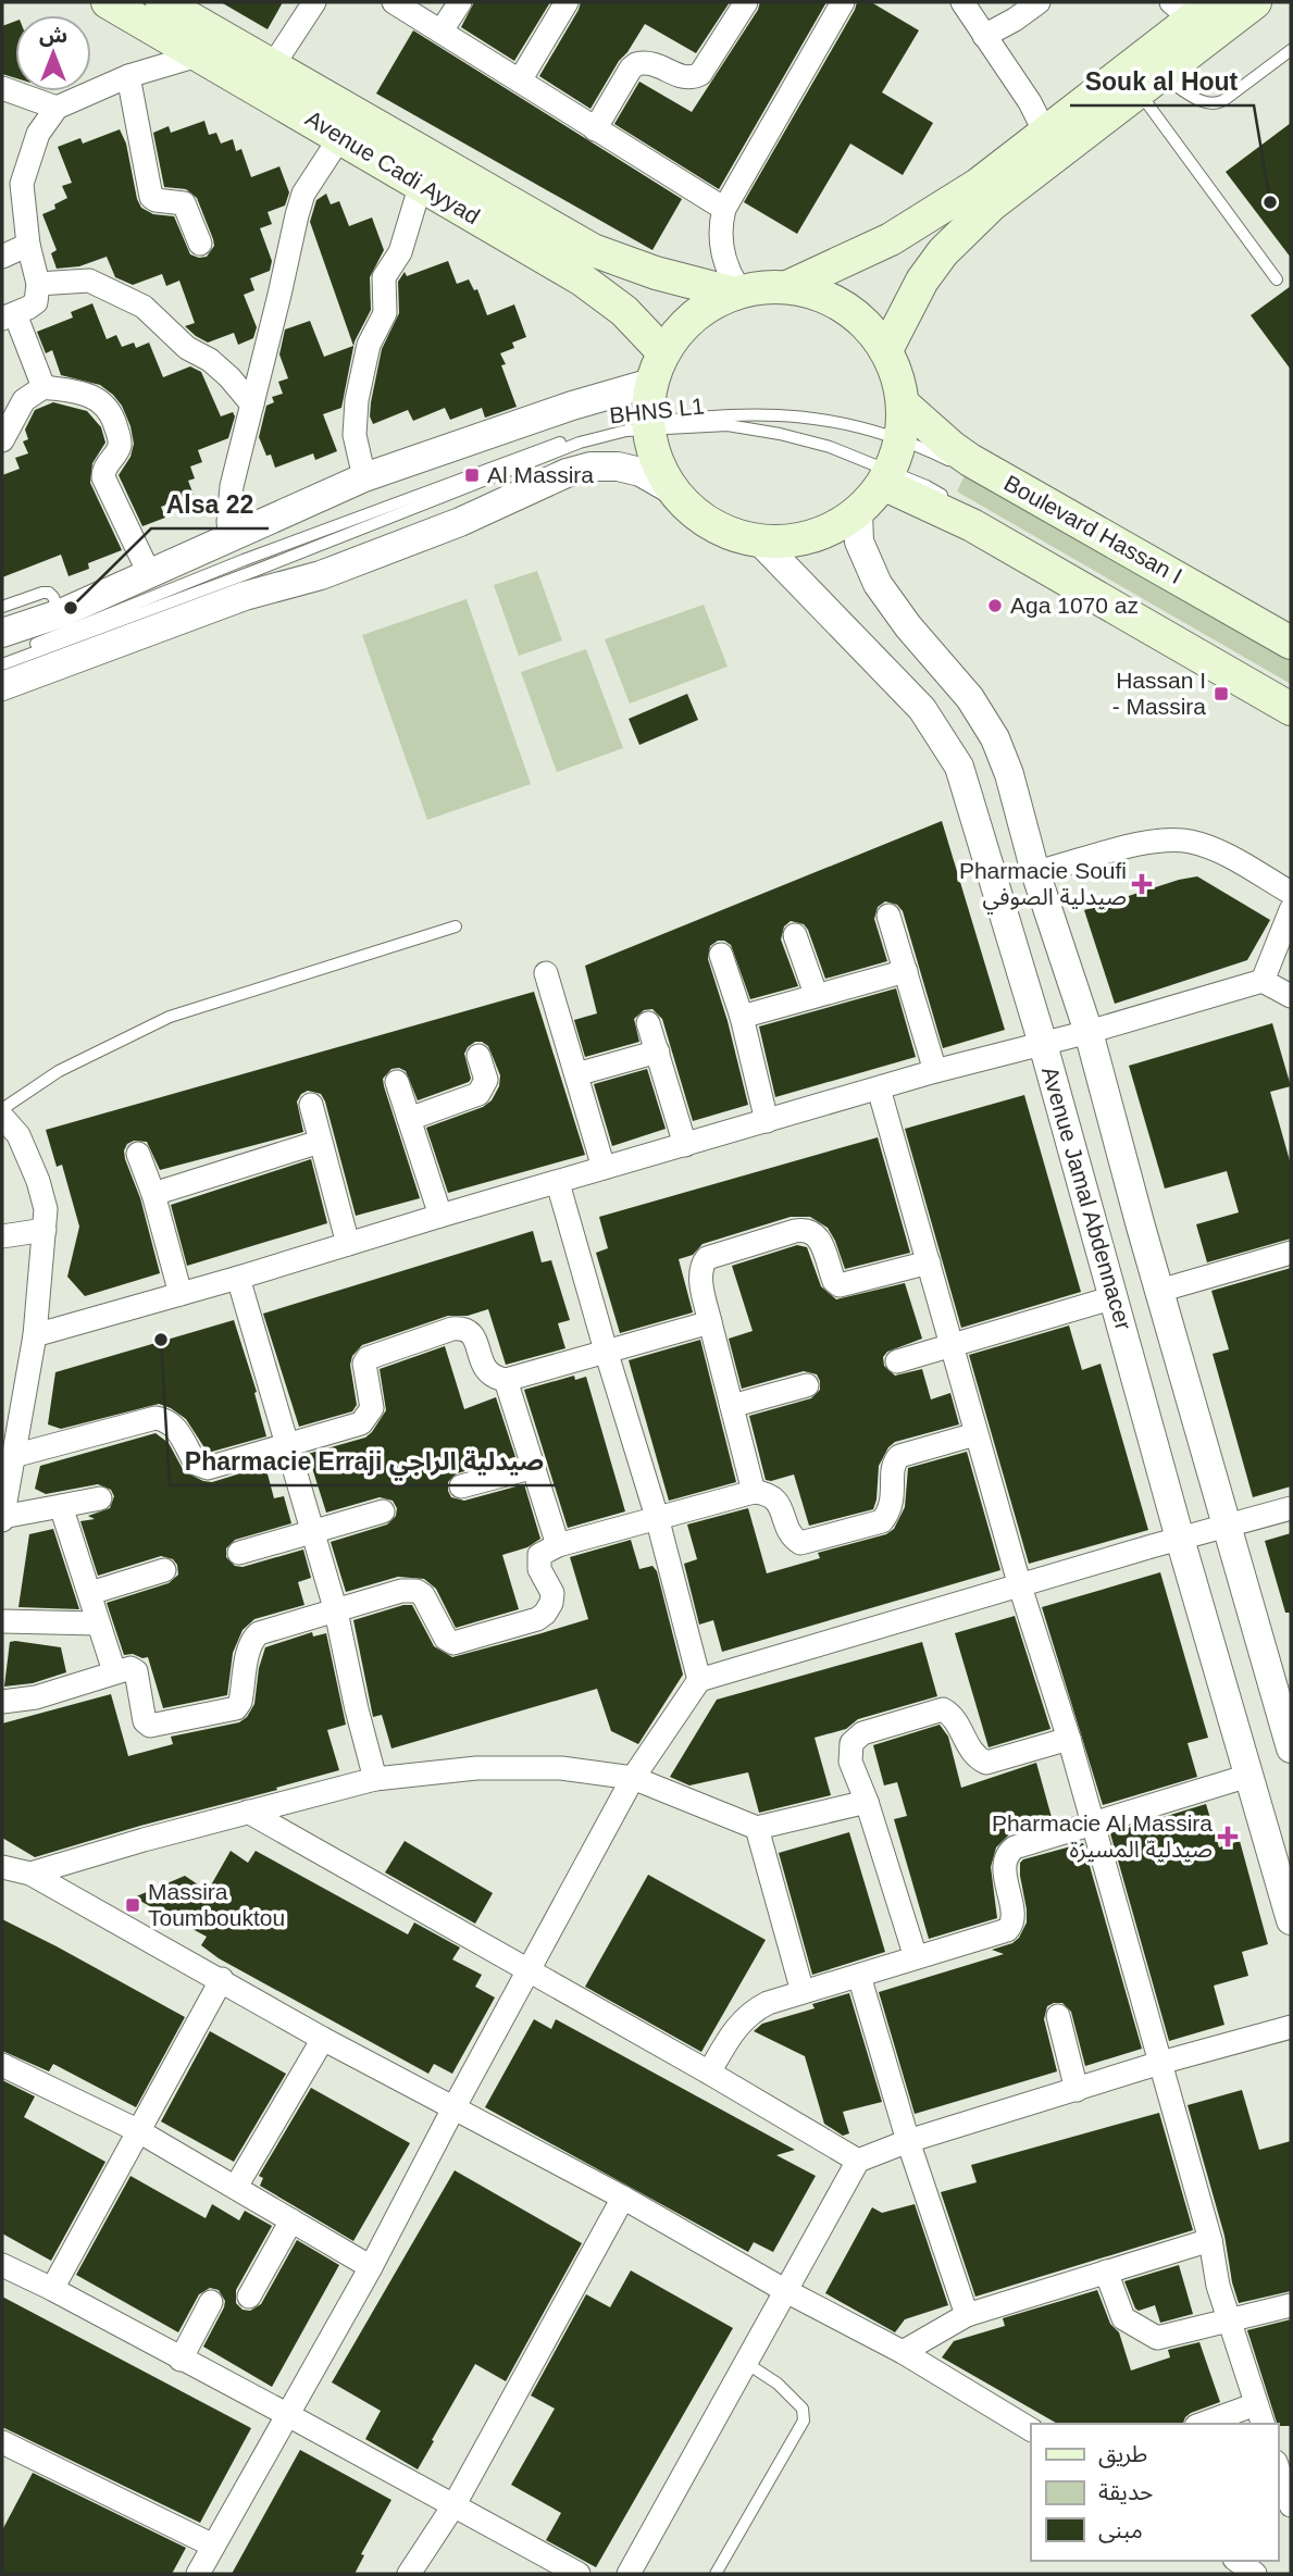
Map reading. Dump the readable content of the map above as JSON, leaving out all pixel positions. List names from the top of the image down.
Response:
{
  "streets": {
    "main road": ["Avenue Cadi Ayyad", "Boulevard Hassan I"],
    "street": ["Avenue Jamal Abdennacer"],
    "lane": ["BHNS L1"]
  },
  "places": {
    "other": [
      "Souk al Hout",
      "Aga 1070 az",
      "Alsa 22",
      "Pharmacie Erraji صيدلية الراجي"
    ],
    "transit": ["Al Massira", "Hassan I - Massira", "Massira Toumbouktou"],
    "health": ["Pharmacie Soufi صيدلية الصوفي", "Pharmacie Al Massira صيدلية المسيرة"]
  },
  "legend": ["طريق", "حديقة", "مبنى"],
  "north": "top"
}
